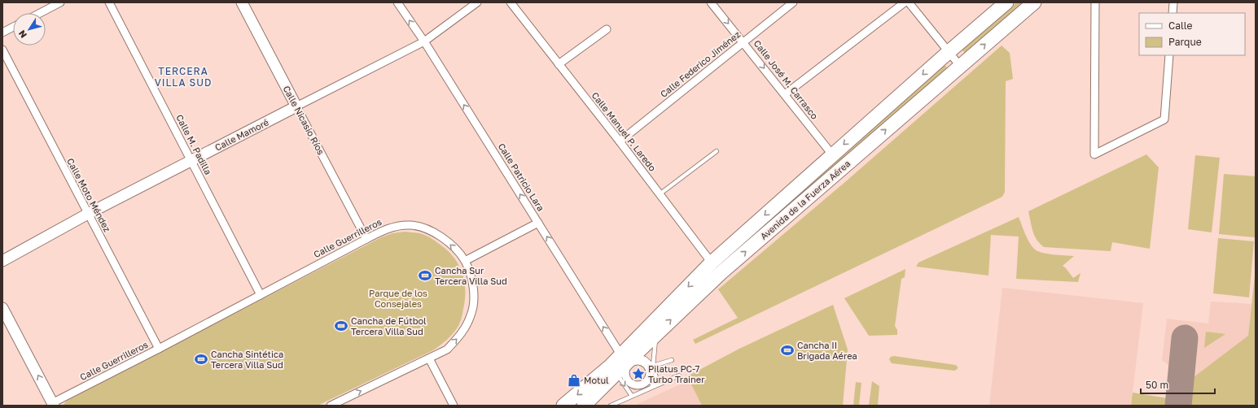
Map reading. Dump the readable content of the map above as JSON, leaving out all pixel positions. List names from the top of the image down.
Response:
{
  "streets": {
    "highway": ["Avenida de la Fuerza Aérea"],
    "street": [
      "Calle Federico Jiménez",
      "Calle José M. Carrasco",
      "Calle Nicasio Ríos",
      "Calle Manuel P. Laredo",
      "Calle Mamoré",
      "Calle M. Padilla",
      "Calle Patricio Lara",
      "Calle Moto Méndez",
      "Calle Guerrilleros"
    ]
  },
  "crossings": [
    ["Calle Federico Jiménez", "Calle José M. Carrasco"],
    ["Calle Federico Jiménez", "Calle Manuel P. Laredo"],
    ["Calle José M. Carrasco", "Avenida de la Fuerza Aérea"],
    ["Calle Nicasio Ríos", "Calle Mamoré"],
    ["Calle Nicasio Ríos", "Calle Guerrilleros"],
    ["Calle Manuel P. Laredo", "Avenida de la Fuerza Aérea"],
    ["Calle Mamoré", "Calle M. Padilla"],
    ["Calle Mamoré", "Calle Patricio Lara"],
    ["Calle Mamoré", "Calle Moto Méndez"],
    ["Calle M. Padilla", "Calle Guerrilleros"],
    ["Calle Patricio Lara", "Avenida de la Fuerza Aérea"],
    ["Calle Moto Méndez", "Calle Guerrilleros"]
  ],
  "one_way": ["Calle José M. Carrasco", "Calle Patricio Lara"],
  "districts": ["TERCERA VILLA SUD"],
  "parks": ["Parque de los Consejales"],
  "places": {
    "sports": [
      "Cancha Sur Tercera Villa Sud",
      "Cancha de Fútbol Tercera Villa Sud",
      "Cancha II Brigada Aérea",
      "Cancha Sintética Tercera Villa Sud"
    ],
    "place": ["Pilatus PC-7 Turbo Trainer"],
    "shop": ["Motul"]
  },
  "legend": ["Calle", "Parque"],
  "scale_bar": "50 m",
  "north": "bottom left"
}
